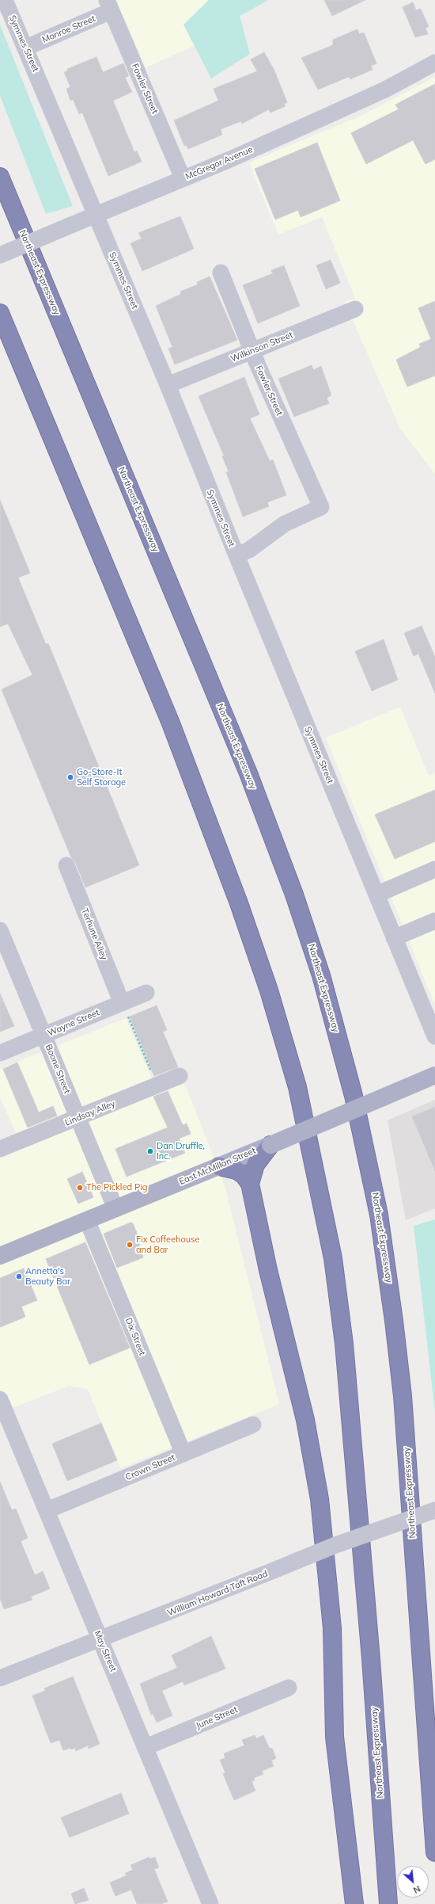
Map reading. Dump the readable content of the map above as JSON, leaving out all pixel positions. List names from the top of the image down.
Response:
{
  "streets": {
    "highway": ["Northeast Expressway"],
    "main road": ["East McMillan Street"],
    "street": [
      "Monroe Street",
      "Symmes Street",
      "Fowler Street",
      "McGregor Avenue",
      "Wilkinson Street",
      "Terhune Alley",
      "Wayne Street",
      "Boone Street",
      "Lindsay Alley",
      "Dix Street",
      "Crown Street",
      "William Howard Taft Road",
      "May Street",
      "June Street"
    ]
  },
  "crossings": [
    ["Monroe Street", "Symmes Street"],
    ["Monroe Street", "Fowler Street"],
    ["Symmes Street", "Fowler Street"],
    ["Symmes Street", "McGregor Avenue"],
    ["Symmes Street", "Wilkinson Street"],
    ["Fowler Street", "McGregor Avenue"],
    ["Fowler Street", "Wilkinson Street"],
    ["Terhune Alley", "Wayne Street"],
    ["Wayne Street", "Boone Street"],
    ["Boone Street", "Lindsay Alley"],
    ["Boone Street", "East McMillan Street"],
    ["East McMillan Street", "Dix Street"],
    ["Dix Street", "Crown Street"],
    ["Crown Street", "May Street"],
    ["William Howard Taft Road", "May Street"],
    ["May Street", "June Street"]
  ],
  "places": [
    "Go-Store-It Self Storage",
    "Dan Druffle, Inc.",
    "The Pickled Pig",
    "Fix Coffeehouse and Bar",
    "Annetta's Beauty Bar"
  ],
  "north": "bottom right"
}
